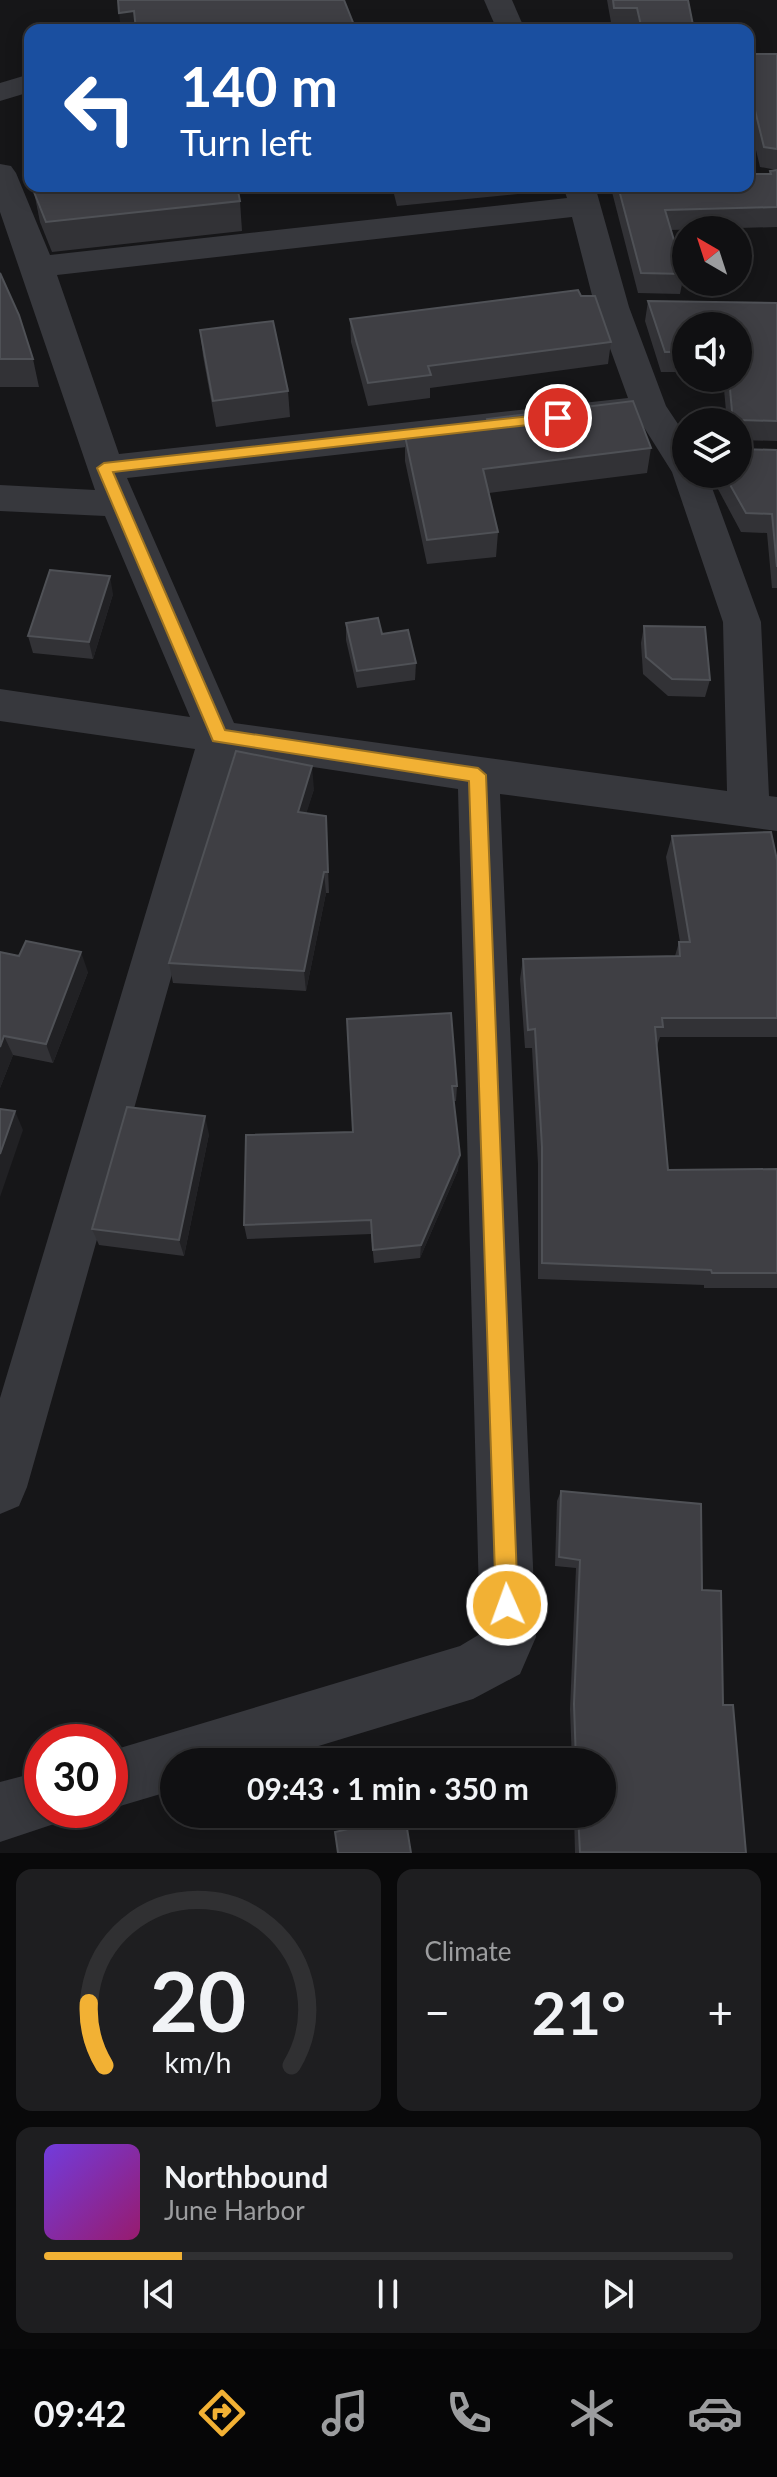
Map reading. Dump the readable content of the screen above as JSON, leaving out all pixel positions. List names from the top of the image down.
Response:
{
  "north": "top left",
  "page": {
    "turn": ["140 m", "Turn left"],
    "limit": "30",
    "trip": "09:43 · 1 min · 350 m",
    "tile": "Climate",
    "heat": ["−", "21°", "+"],
    "song": ["Northbound", "June Harbor"],
    "tabs": "09:42",
    "gauge": ["20", "km/h"]
  }
}
